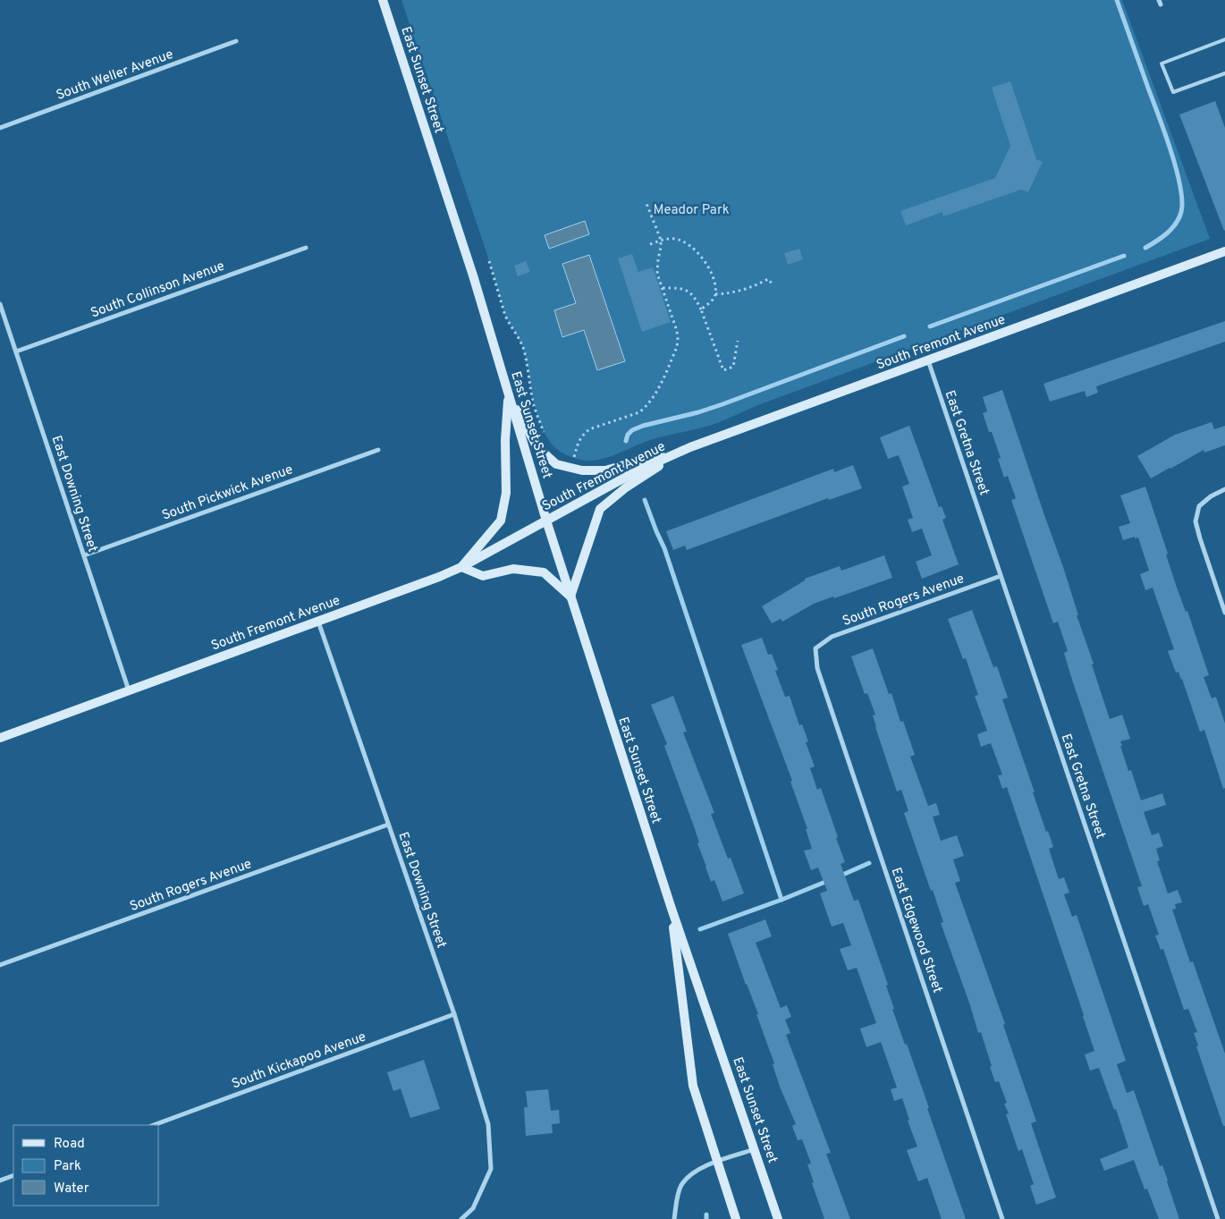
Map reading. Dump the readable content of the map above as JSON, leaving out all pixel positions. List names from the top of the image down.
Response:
{
  "streets": {
    "main road": ["East Sunset Street", "South Fremont Avenue"],
    "street": [
      "South Weller Avenue",
      "South Collinson Avenue",
      "East Gretna Street",
      "South Pickwick Avenue",
      "East Downing Street",
      "South Rogers Avenue",
      "East Edgewood Street",
      "South Kickapoo Avenue"
    ]
  },
  "crossings": [
    ["East Sunset Street", "South Fremont Avenue"],
    ["South Collinson Avenue", "East Downing Street"],
    ["South Fremont Avenue", "East Gretna Street"],
    ["South Fremont Avenue", "East Downing Street"],
    ["East Gretna Street", "South Rogers Avenue"],
    ["South Pickwick Avenue", "East Downing Street"],
    ["East Downing Street", "South Rogers Avenue"],
    ["East Downing Street", "South Kickapoo Avenue"],
    ["South Rogers Avenue", "East Edgewood Street"]
  ],
  "parks": ["Meador Park"],
  "legend": ["Road", "Park", "Water"]
}
